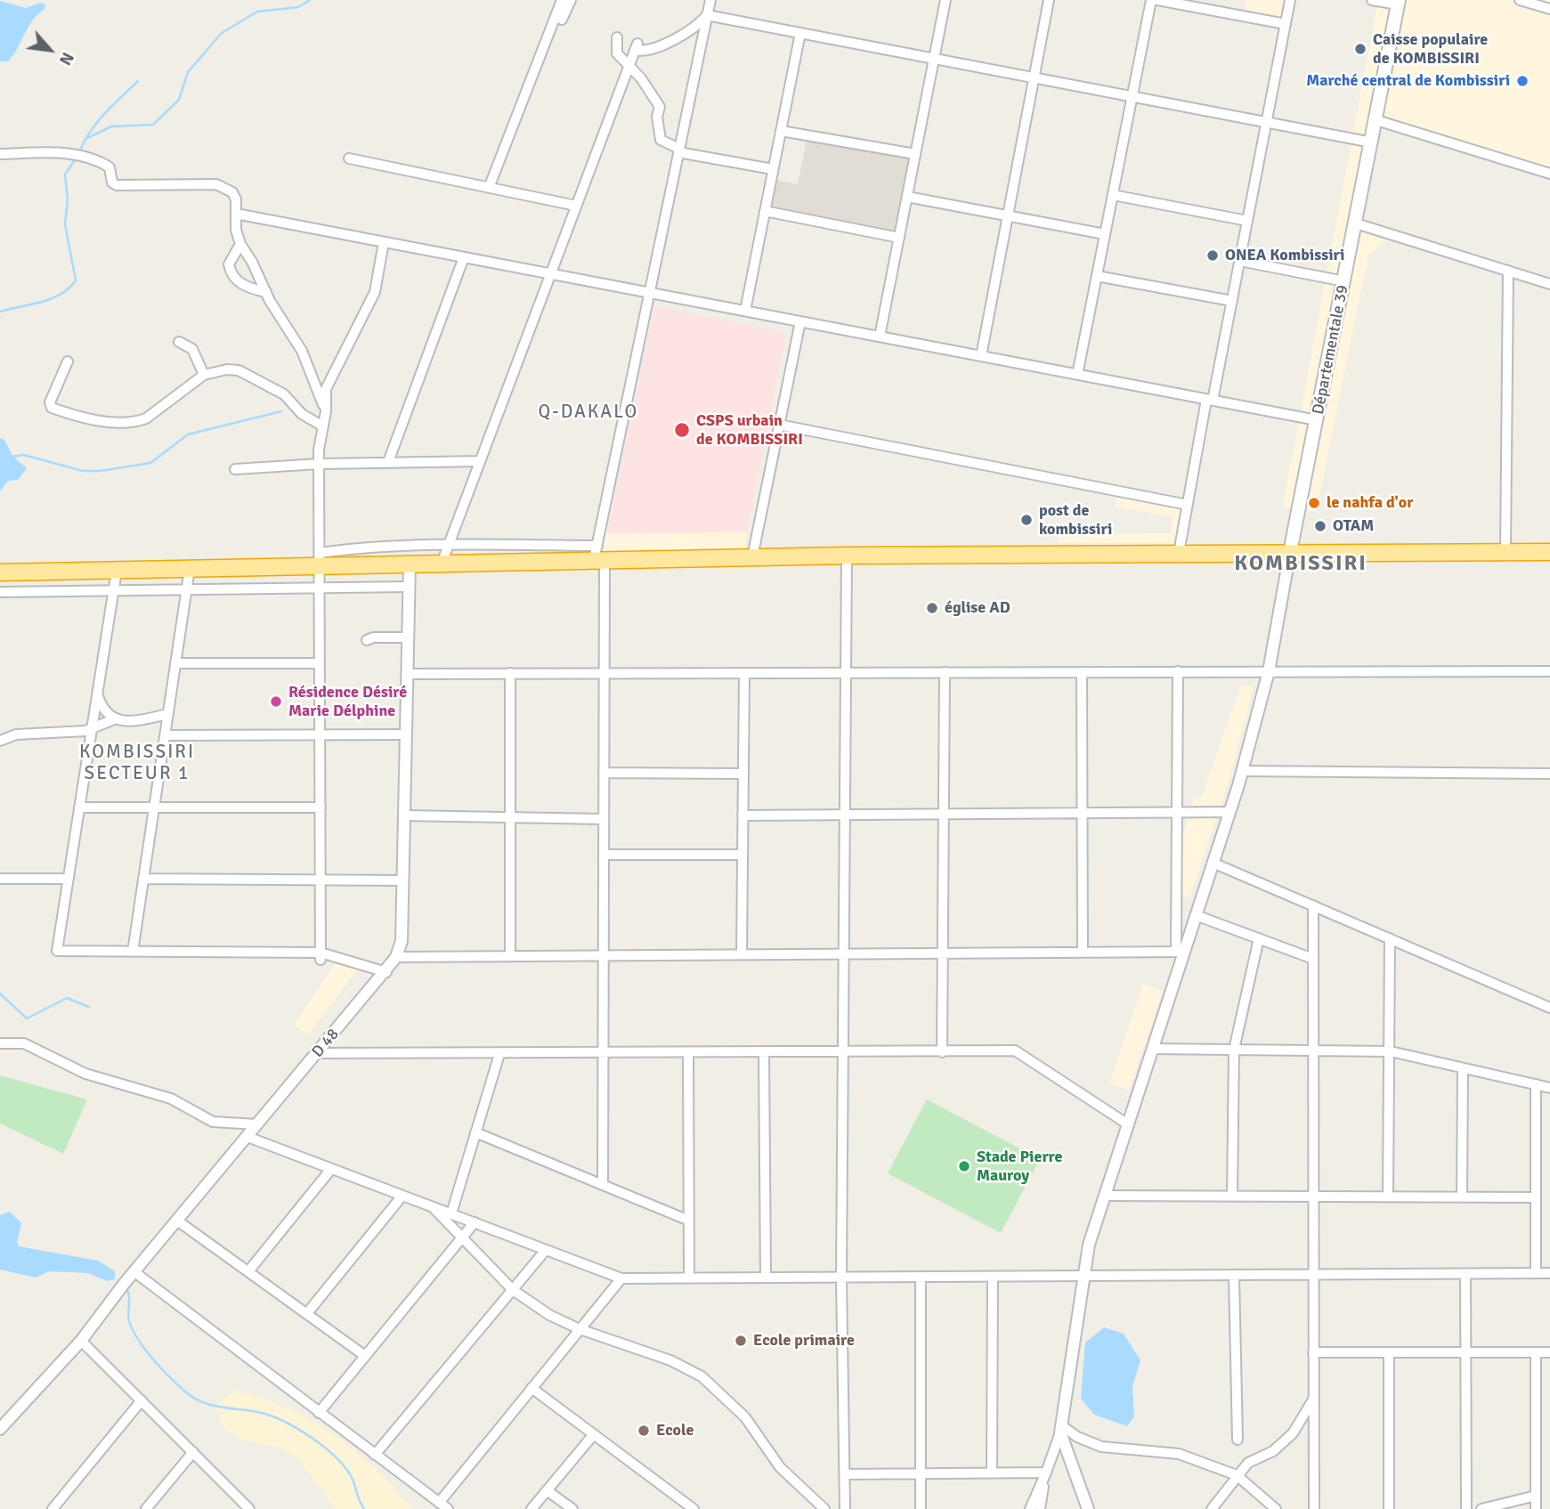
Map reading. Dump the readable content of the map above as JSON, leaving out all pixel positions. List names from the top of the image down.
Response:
{
  "streets": {
    "main road": ["Départementale 39"],
    "street": ["D 48"]
  },
  "districts": ["Q-DAKALO", "KOMBISSIRI", "KOMBISSIRI SECTEUR 1"],
  "places": [
    "Caisse populaire de KOMBISSIRI",
    "Marché central de Kombissiri",
    "ONEA Kombissiri",
    "CSPS urbain de KOMBISSIRI",
    "le nahfa d'or",
    "post de kombissiri",
    "OTAM",
    "église AD",
    "Résidence Désiré Marie Délphine",
    "Stade Pierre Mauroy",
    "Ecole primaire",
    "Ecole"
  ],
  "north": "bottom right"
}
